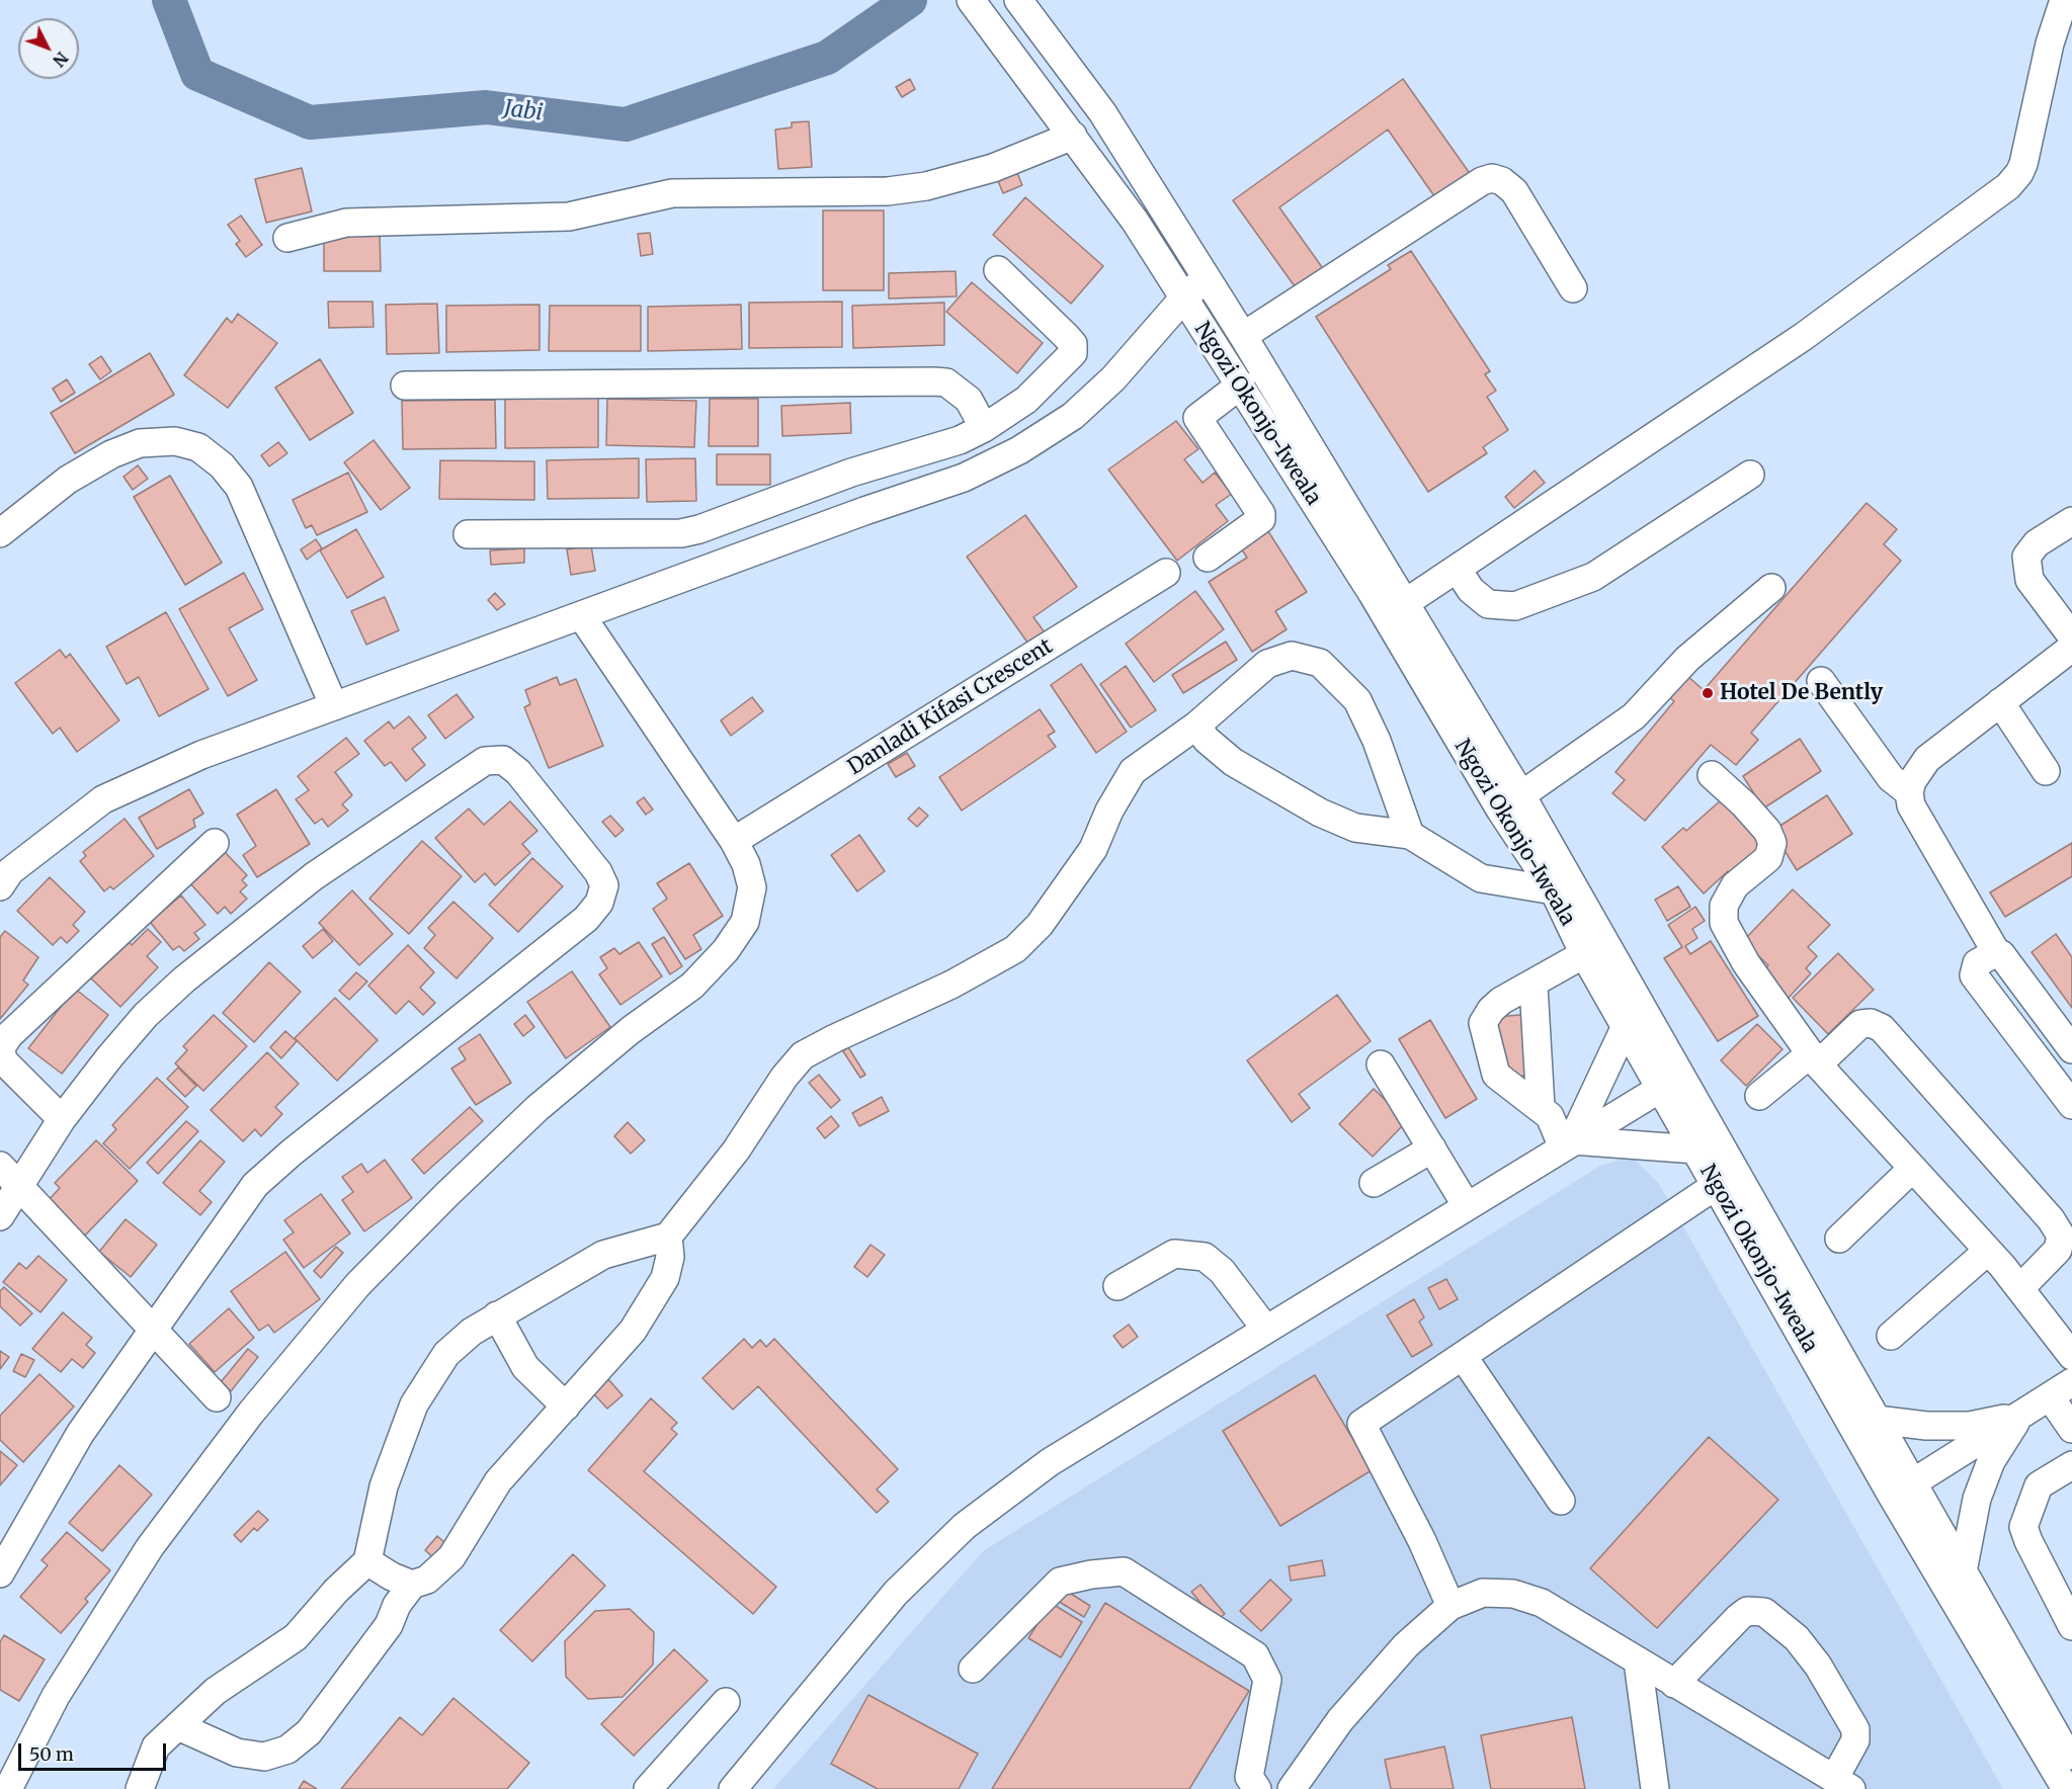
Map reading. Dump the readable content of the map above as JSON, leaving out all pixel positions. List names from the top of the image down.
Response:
{
  "streets": {
    "street": ["Ngozi Okonjo-Iweala", "Danladi Kifasi Crescent"]
  },
  "water": ["Jabi"],
  "places": ["Hotel De Bently"],
  "scale_bar": "50 m",
  "north": "bottom right"
}
